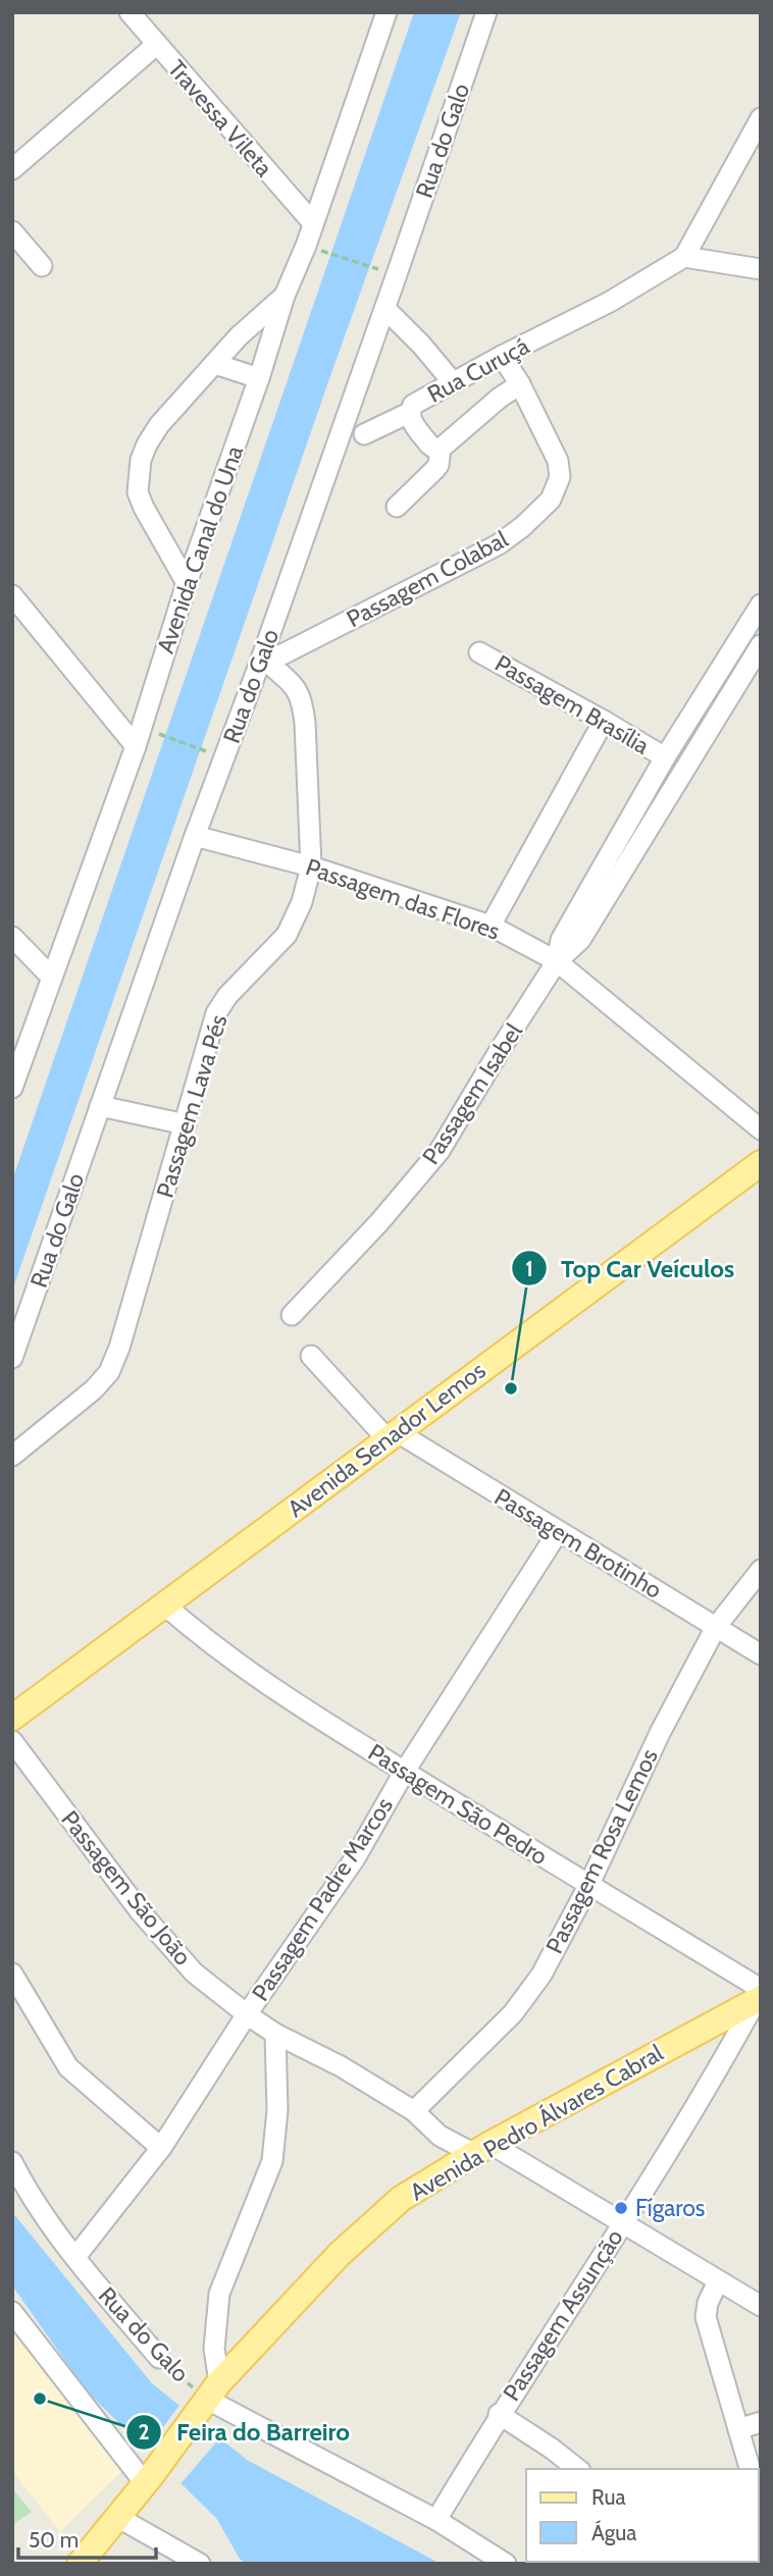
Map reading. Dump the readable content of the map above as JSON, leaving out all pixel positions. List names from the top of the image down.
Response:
{
  "streets": {
    "main road": ["Avenida Senador Lemos", "Avenida Pedro Álvares Cabral"],
    "street": [
      "Travessa Vileta",
      "Rua do Galo",
      "Rua Curuçá",
      "Avenida Canal do Una",
      "Passagem Colabal",
      "Passagem Brasília",
      "Passagem das Flores",
      "Passagem Isabel",
      "Passagem Lava Pés",
      "Passagem Brotinho",
      "Passagem São Pedro",
      "Passagem Rosa Lemos",
      "Passagem São João",
      "Passagem Padre Marcos",
      "Passagem Assunção"
    ]
  },
  "crossings": [
    ["Travessa Vileta", "Avenida Canal do Una"],
    ["Rua do Galo", "Passagem Colabal"],
    ["Rua do Galo", "Passagem das Flores"],
    ["Rua do Galo", "Passagem Lava Pés"],
    ["Rua do Galo", "Passagem Padre Marcos"],
    ["Rua do Galo", "Avenida Pedro Álvares Cabral"],
    ["Rua do Galo", "Passagem Assunção"],
    ["Rua Curuçá", "Passagem Colabal"],
    ["Passagem Colabal", "Passagem Lava Pés"],
    ["Passagem Brasília", "Passagem Isabel"],
    ["Passagem das Flores", "Passagem Isabel"],
    ["Passagem das Flores", "Passagem Lava Pés"],
    ["Avenida Senador Lemos", "Passagem Brotinho"],
    ["Avenida Senador Lemos", "Passagem São Pedro"],
    ["Passagem Brotinho", "Passagem Rosa Lemos"],
    ["Passagem Brotinho", "Passagem Padre Marcos"],
    ["Passagem São Pedro", "Passagem Rosa Lemos"],
    ["Passagem São Pedro", "Passagem Padre Marcos"],
    ["Passagem São Pedro", "Avenida Pedro Álvares Cabral"],
    ["Passagem São Pedro", "Passagem Assunção"],
    ["Passagem Rosa Lemos", "Passagem São João"],
    ["Passagem São João", "Passagem Padre Marcos"],
    ["Passagem São João", "Avenida Pedro Álvares Cabral"],
    ["Passagem São João", "Passagem Assunção"],
    ["Avenida Pedro Álvares Cabral", "Passagem Assunção"]
  ],
  "places": ["Top Car Veículos", "Fígaros", "Feira do Barreiro"],
  "legend": ["Rua", "Água"],
  "scale_bar": "50 m"
}
